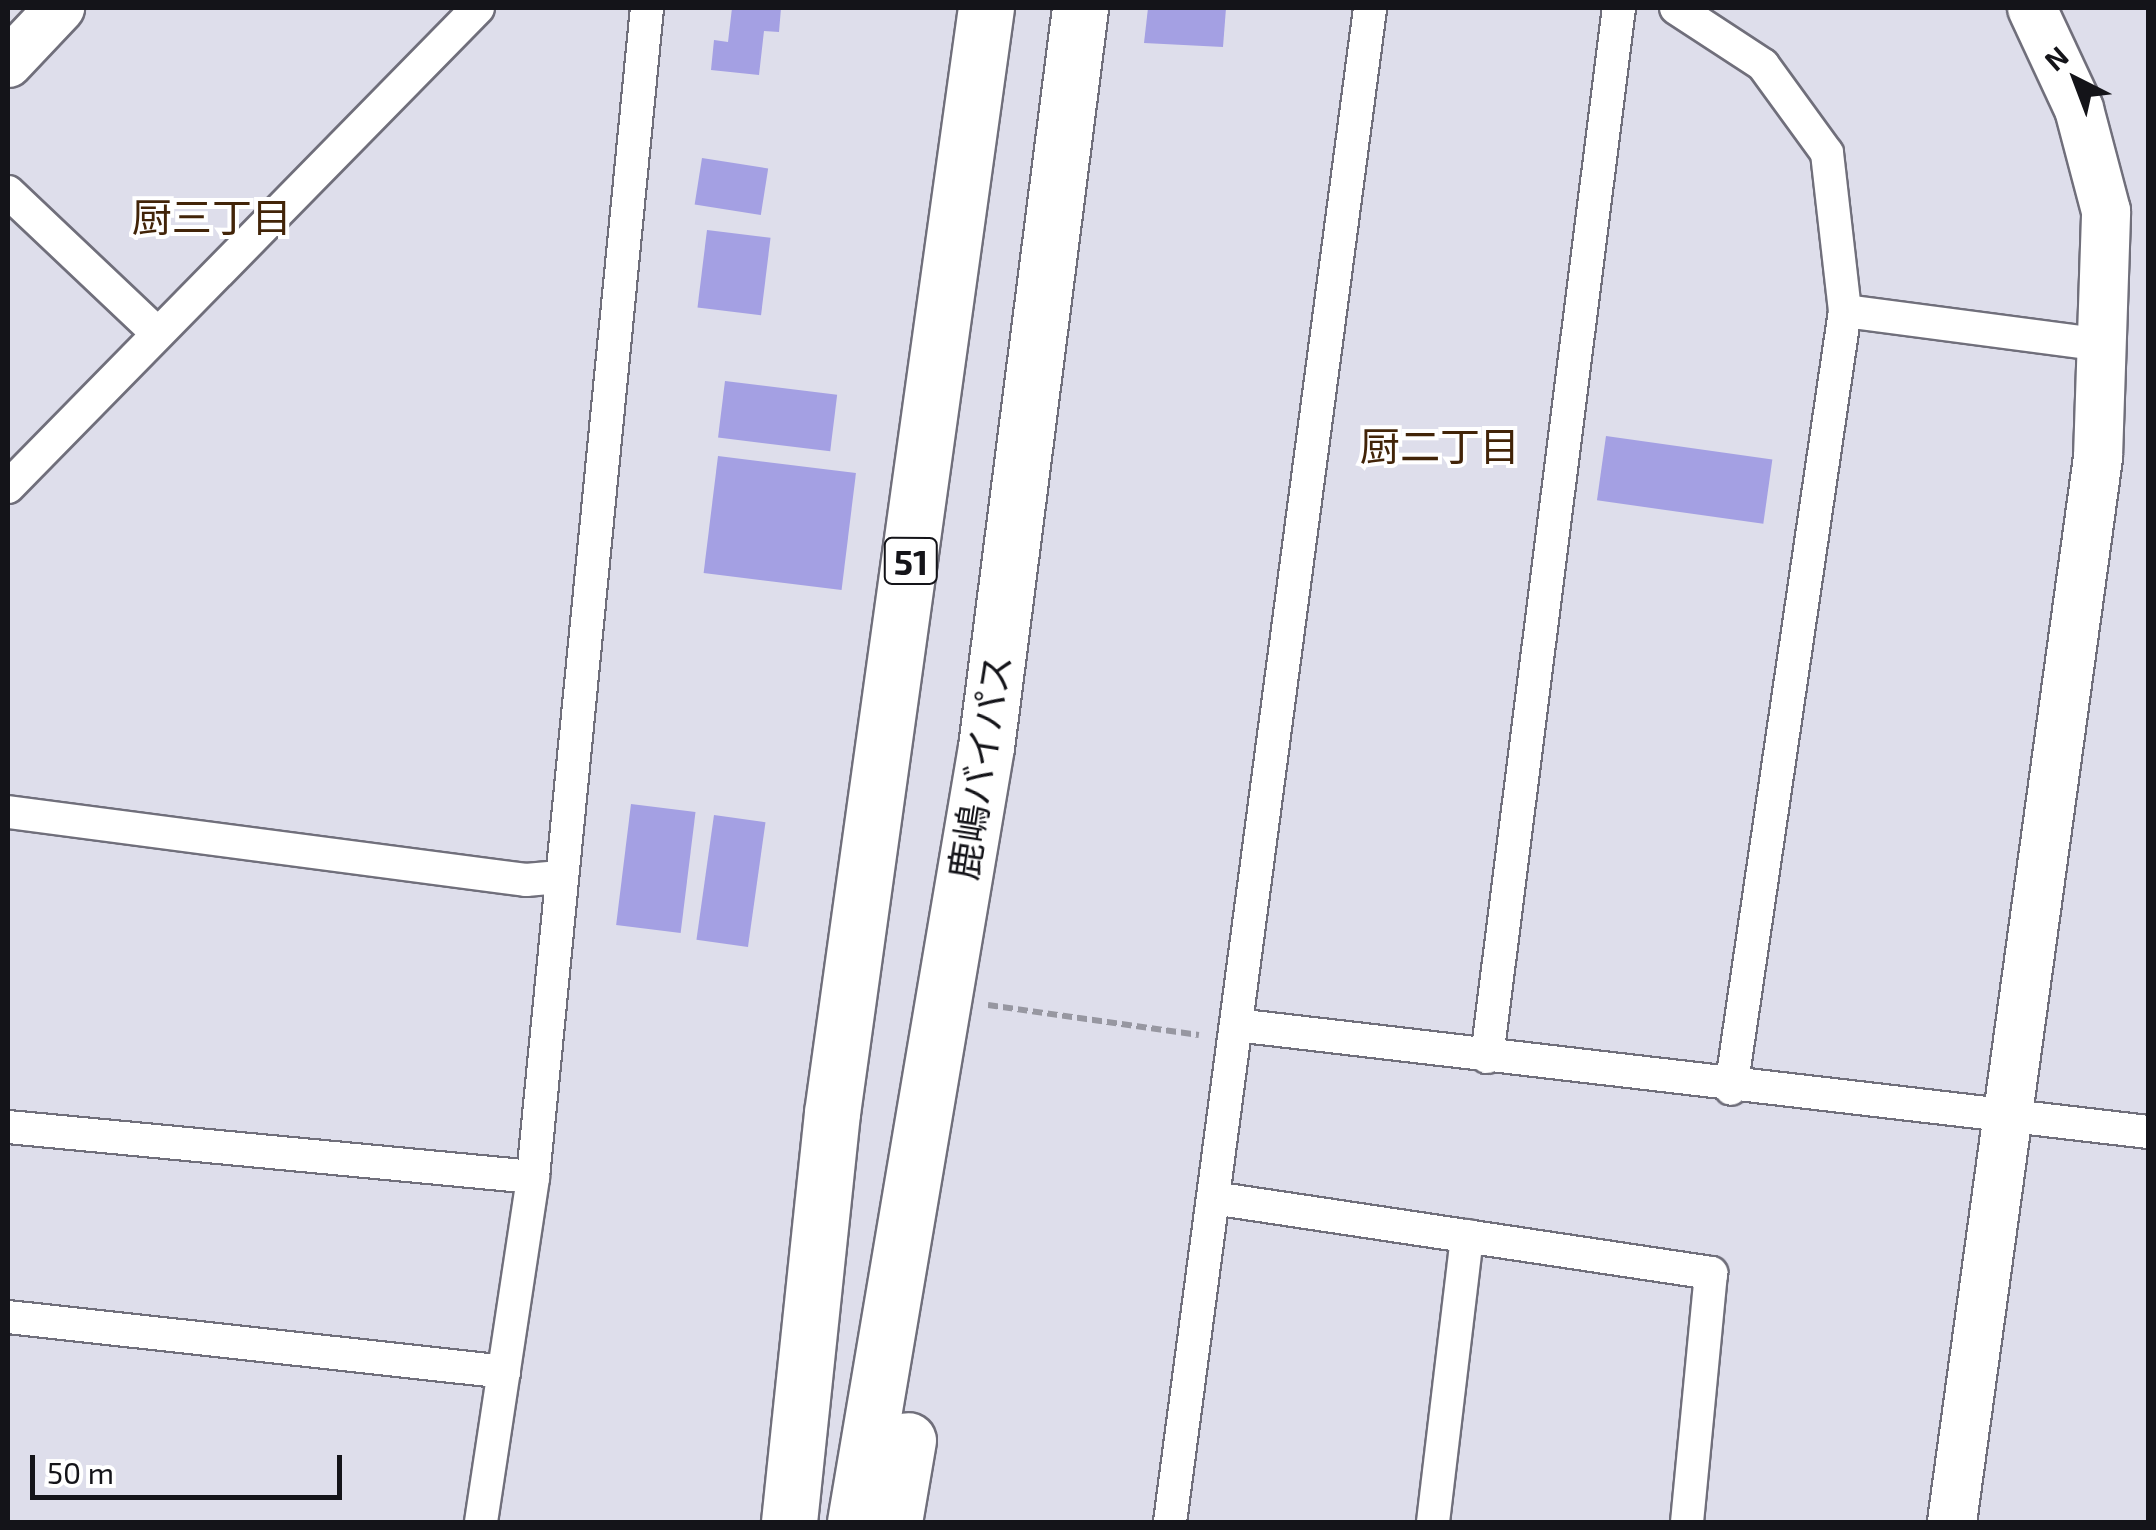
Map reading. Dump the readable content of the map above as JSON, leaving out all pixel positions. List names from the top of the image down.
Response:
{
  "streets": {
    "highway": ["51", "鹿嶋バイパス"]
  },
  "districts": ["厨三丁目", "厨二丁目"],
  "scale_bar": "50 m",
  "north": "top left"
}
